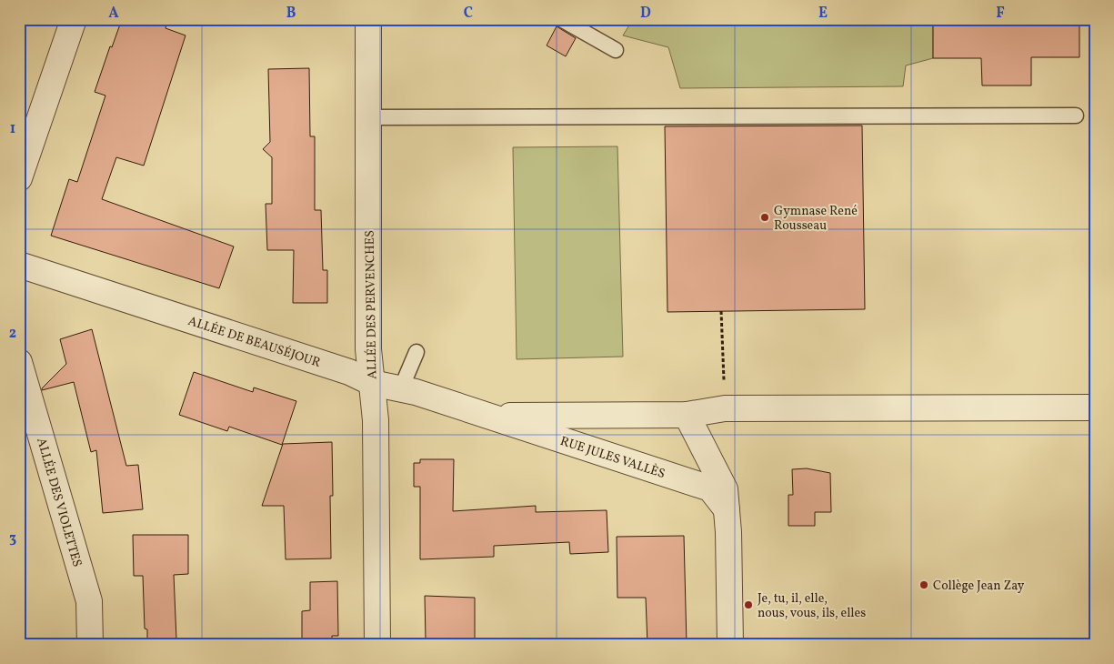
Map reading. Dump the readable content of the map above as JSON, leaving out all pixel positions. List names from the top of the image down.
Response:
{
  "streets": {
    "street": [
      "ALLÉE DES PERVENCHES",
      "ALLÉE DE BEAUSÉJOUR",
      "RUE JULES VALLÈS",
      "ALLÉE DES VIOLETTES"
    ]
  },
  "crossings": [
    ["ALLÉE DES PERVENCHES", "ALLÉE DE BEAUSÉJOUR"],
    ["ALLÉE DE BEAUSÉJOUR", "RUE JULES VALLÈS"]
  ],
  "places": ["Gymnase René Rousseau", "Collège Jean Zay", "Je, tu, il, elle, nous, vous, ils, elles"],
  "grid": {
    "columns": [
      "A",
      "B",
      "C",
      "D",
      "E",
      "F"
    ],
    "rows": ["1", "2", "3"]
  }
}
